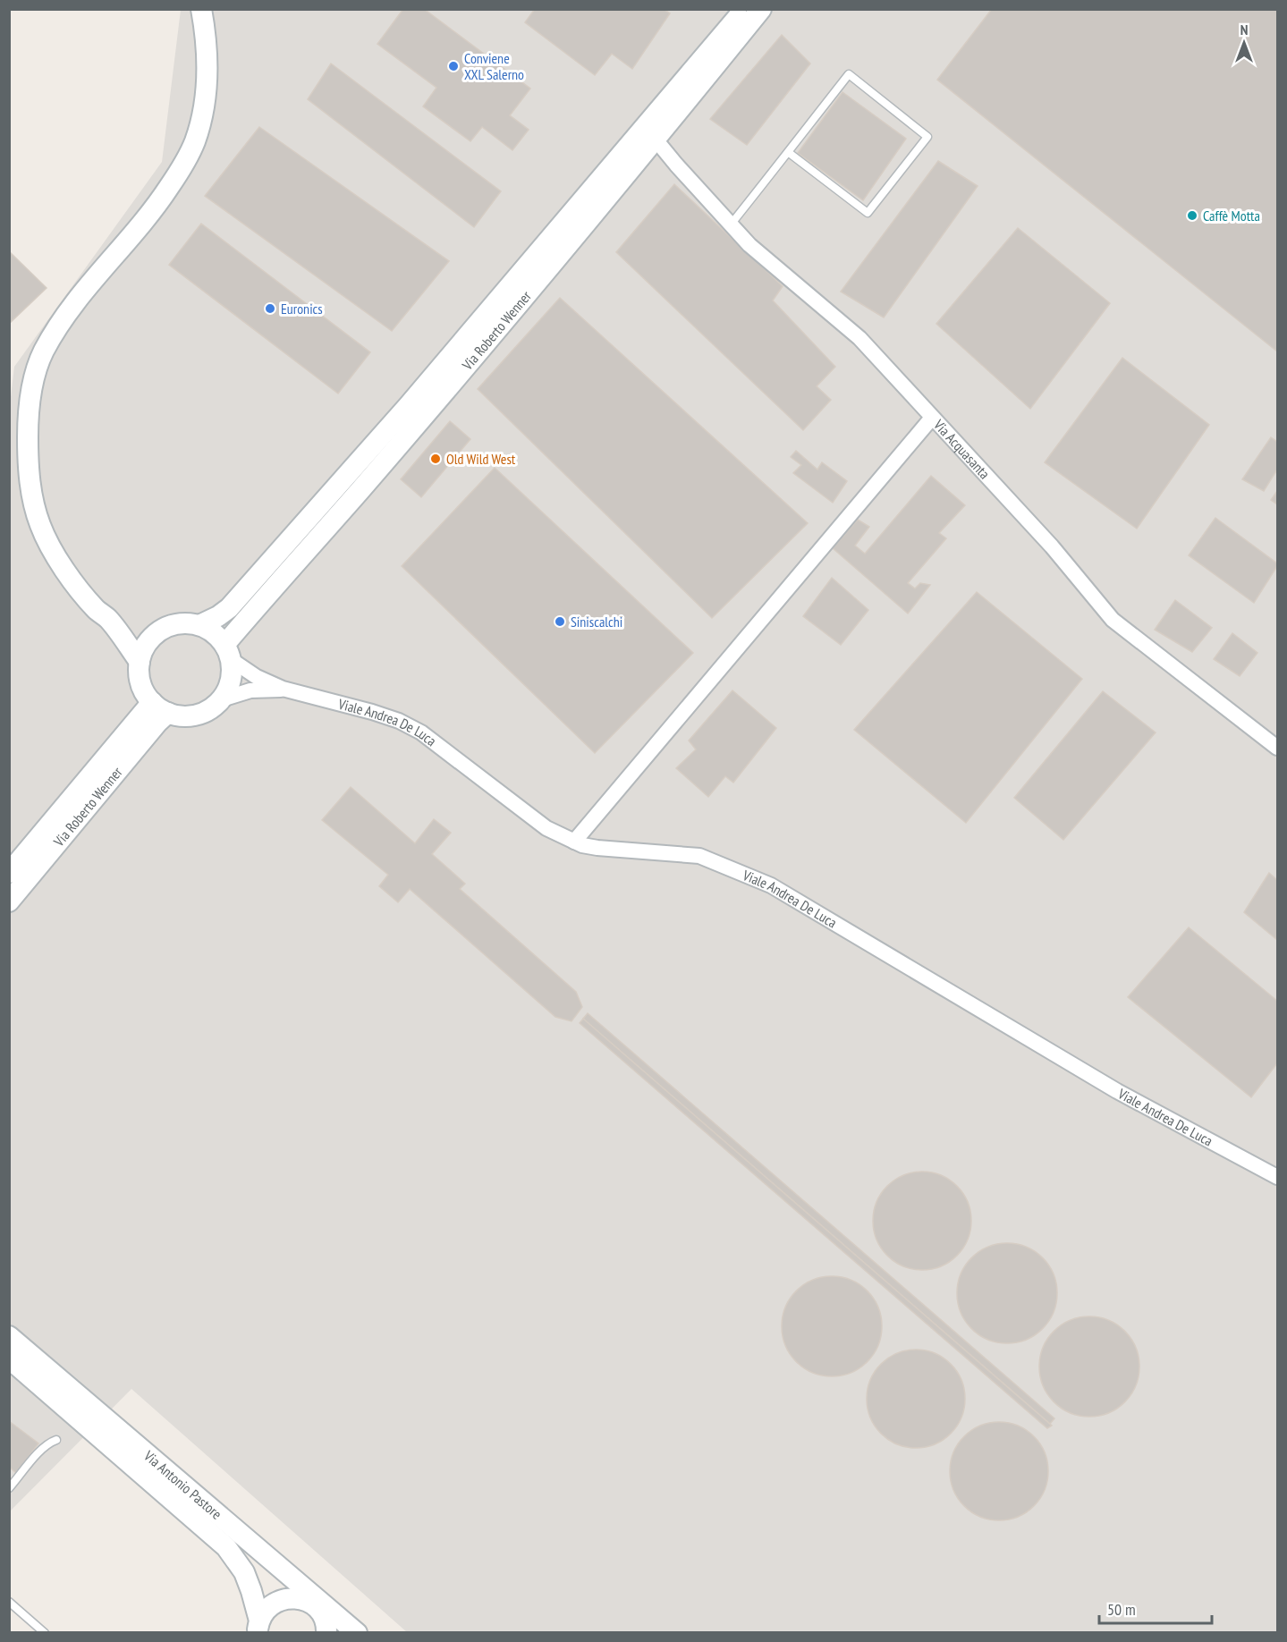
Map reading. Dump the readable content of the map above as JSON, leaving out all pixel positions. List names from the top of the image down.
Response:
{
  "streets": {
    "main road": ["Via Roberto Wenner", "Via Antonio Pastore"],
    "street": ["Via Acquasanta", "Viale Andrea De Luca"]
  },
  "crossings": [
    ["Via Roberto Wenner", "Via Acquasanta"]
  ],
  "places": [
    "Conviene XXL Salerno",
    "Caffè Motta",
    "Euronics",
    "Old Wild West",
    "Siniscalchi"
  ],
  "scale_bar": "50 m",
  "north": "top"
}
